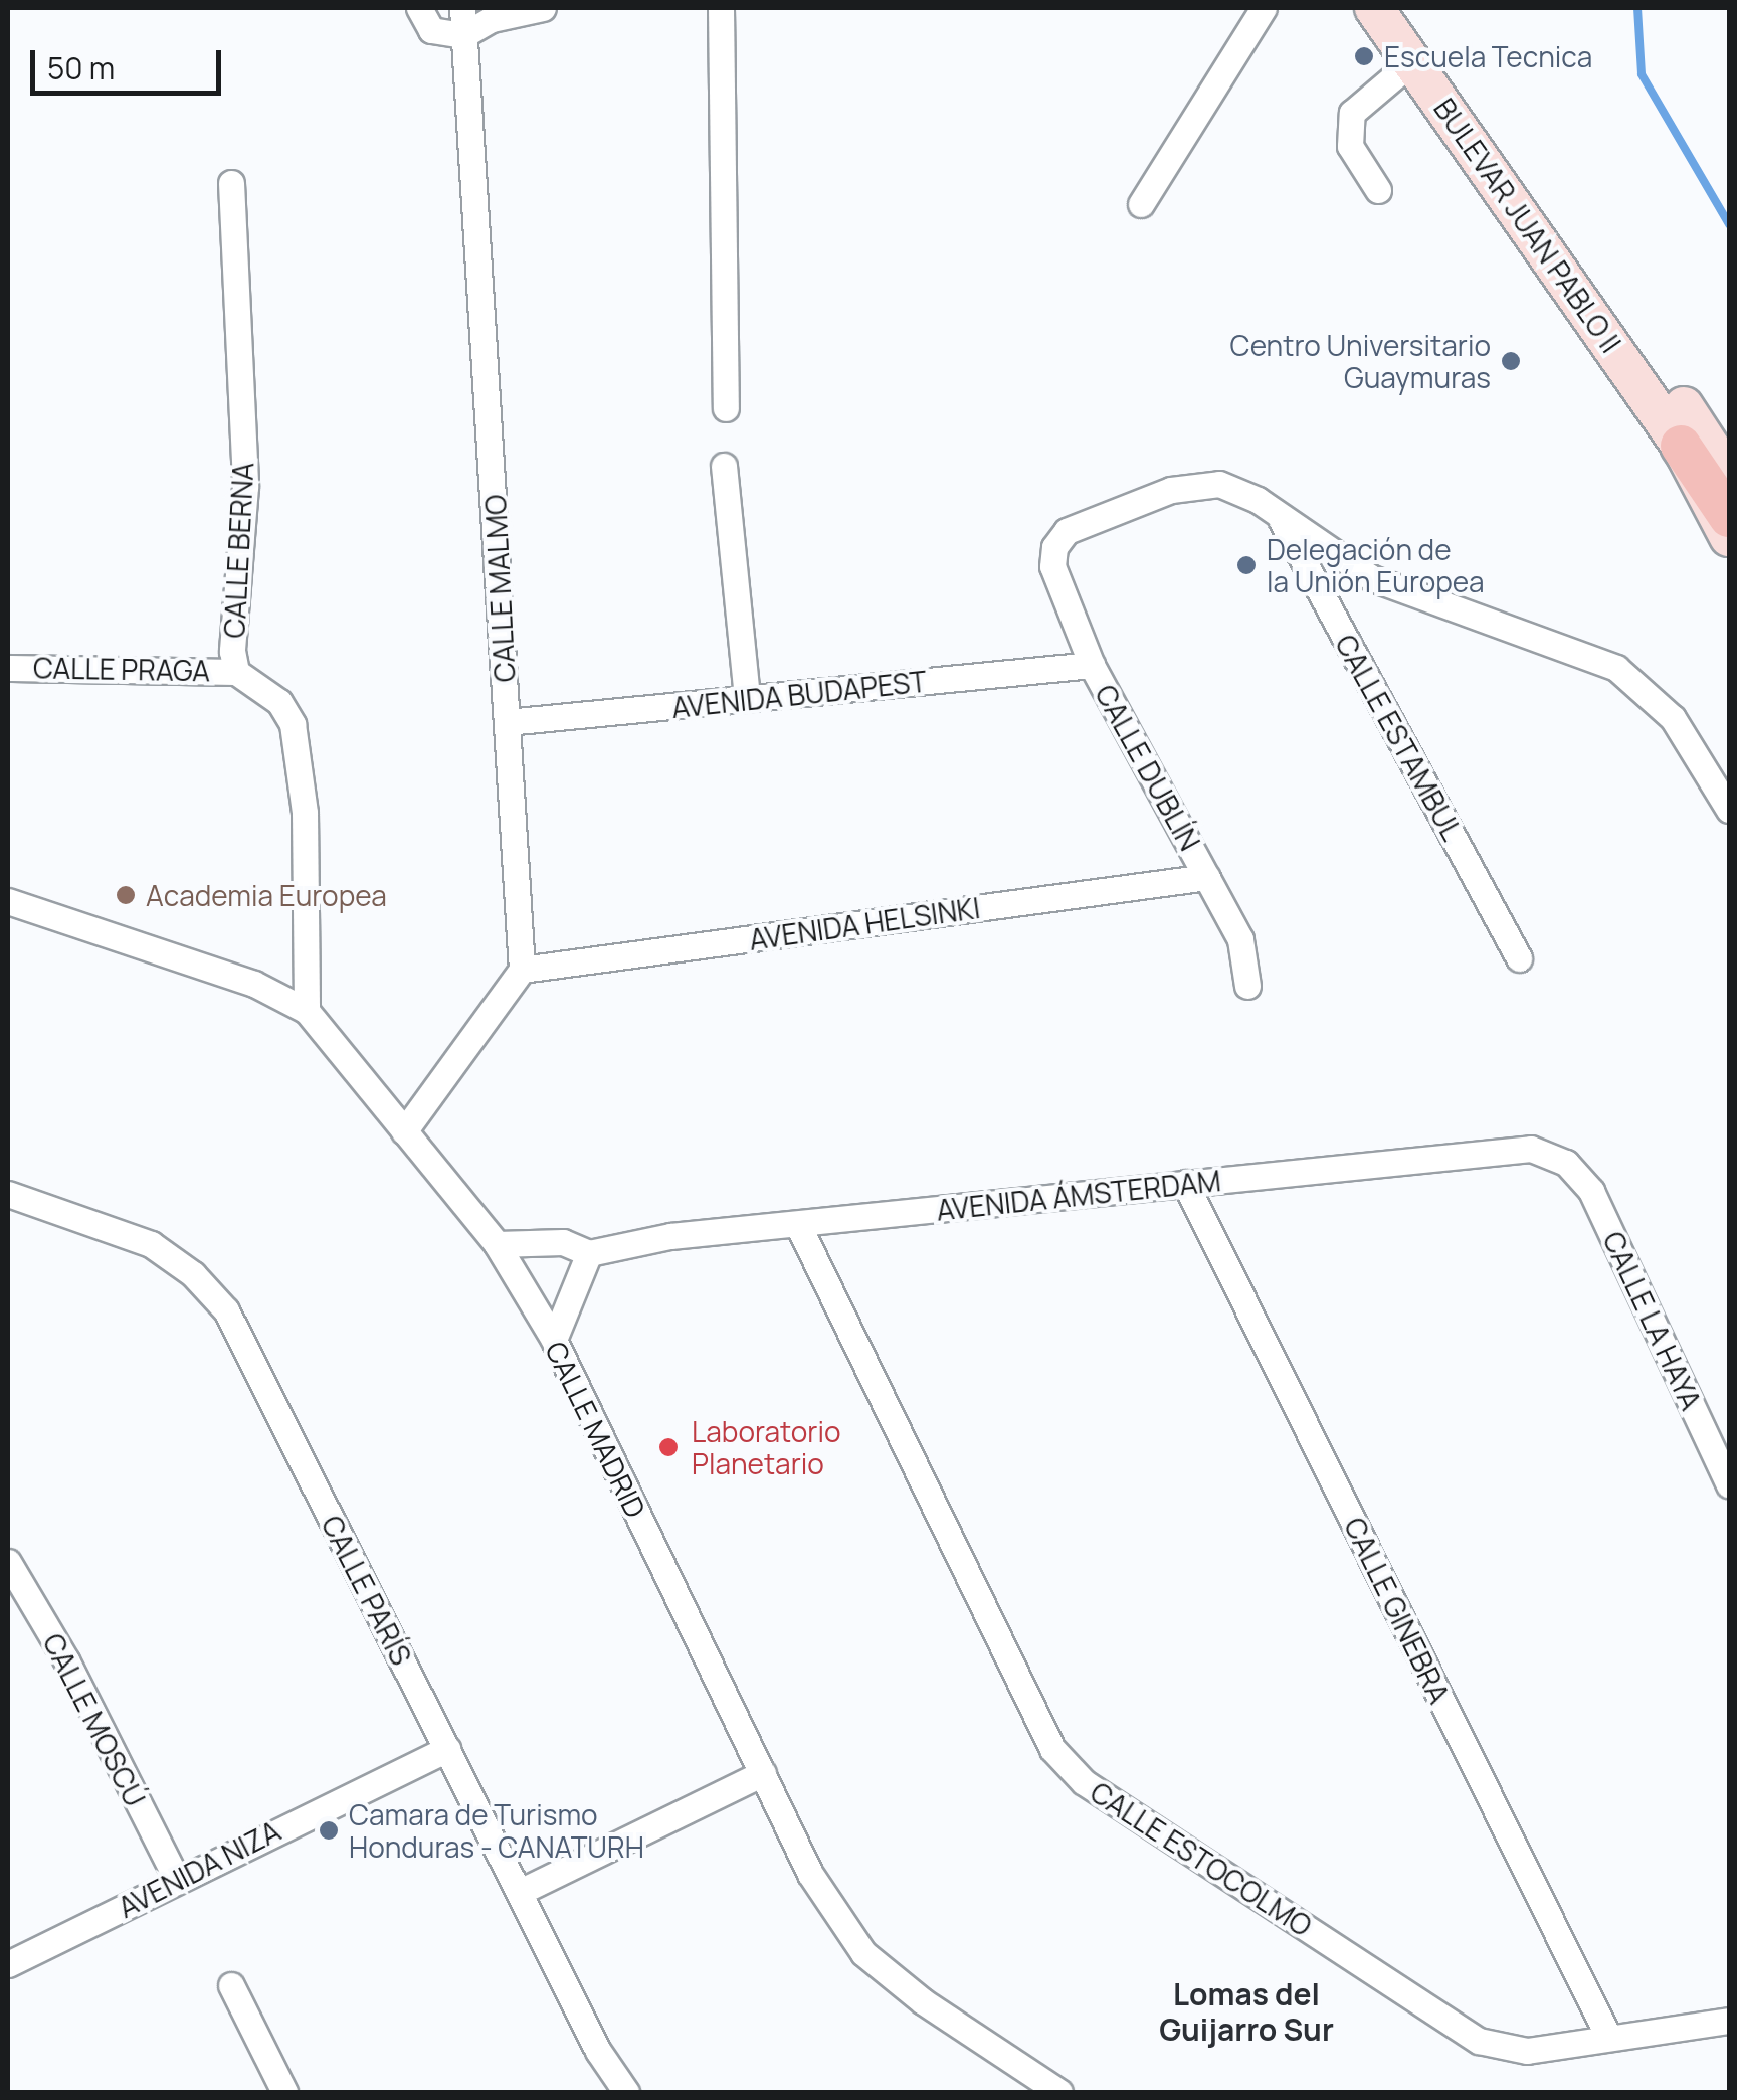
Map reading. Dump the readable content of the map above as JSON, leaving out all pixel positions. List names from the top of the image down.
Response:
{
  "streets": {
    "main road": ["BULEVAR JUAN PABLO II"],
    "street": [
      "CALLE BERNA",
      "CALLE MALMO",
      "CALLE PRAGA",
      "AVENIDA BUDAPEST",
      "CALLE ESTAMBUL",
      "CALLE DUBLÍN",
      "AVENIDA HELSINKI",
      "AVENIDA ÁMSTERDAM",
      "CALLE LA HAYA",
      "CALLE MADRID",
      "CALLE PARÍS",
      "CALLE GINEBRA",
      "CALLE MOSCÚ",
      "CALLE ESTOCOLMO",
      "AVENIDA NIZA"
    ]
  },
  "crossings": [
    ["CALLE BERNA", "CALLE PRAGA"],
    ["CALLE BERNA", "CALLE MADRID"],
    ["CALLE MALMO", "AVENIDA BUDAPEST"],
    ["CALLE MALMO", "AVENIDA HELSINKI"],
    ["AVENIDA BUDAPEST", "CALLE DUBLÍN"],
    ["CALLE ESTAMBUL", "CALLE DUBLÍN"],
    ["CALLE DUBLÍN", "AVENIDA HELSINKI"],
    ["AVENIDA ÁMSTERDAM", "CALLE LA HAYA"],
    ["AVENIDA ÁMSTERDAM", "CALLE MADRID"],
    ["AVENIDA ÁMSTERDAM", "CALLE GINEBRA"],
    ["AVENIDA ÁMSTERDAM", "CALLE ESTOCOLMO"],
    ["CALLE PARÍS", "AVENIDA NIZA"],
    ["CALLE GINEBRA", "CALLE ESTOCOLMO"],
    ["CALLE MOSCÚ", "AVENIDA NIZA"]
  ],
  "districts": ["Lomas del Guijarro Sur"],
  "places": [
    "Escuela Tecnica",
    "Centro Universitario Guaymuras",
    "Delegación de la Unión Europea",
    "Academia Europea",
    "Laboratorio Planetario",
    "Camara de Turismo Honduras - CANATURH"
  ],
  "scale_bar": "50 m"
}
